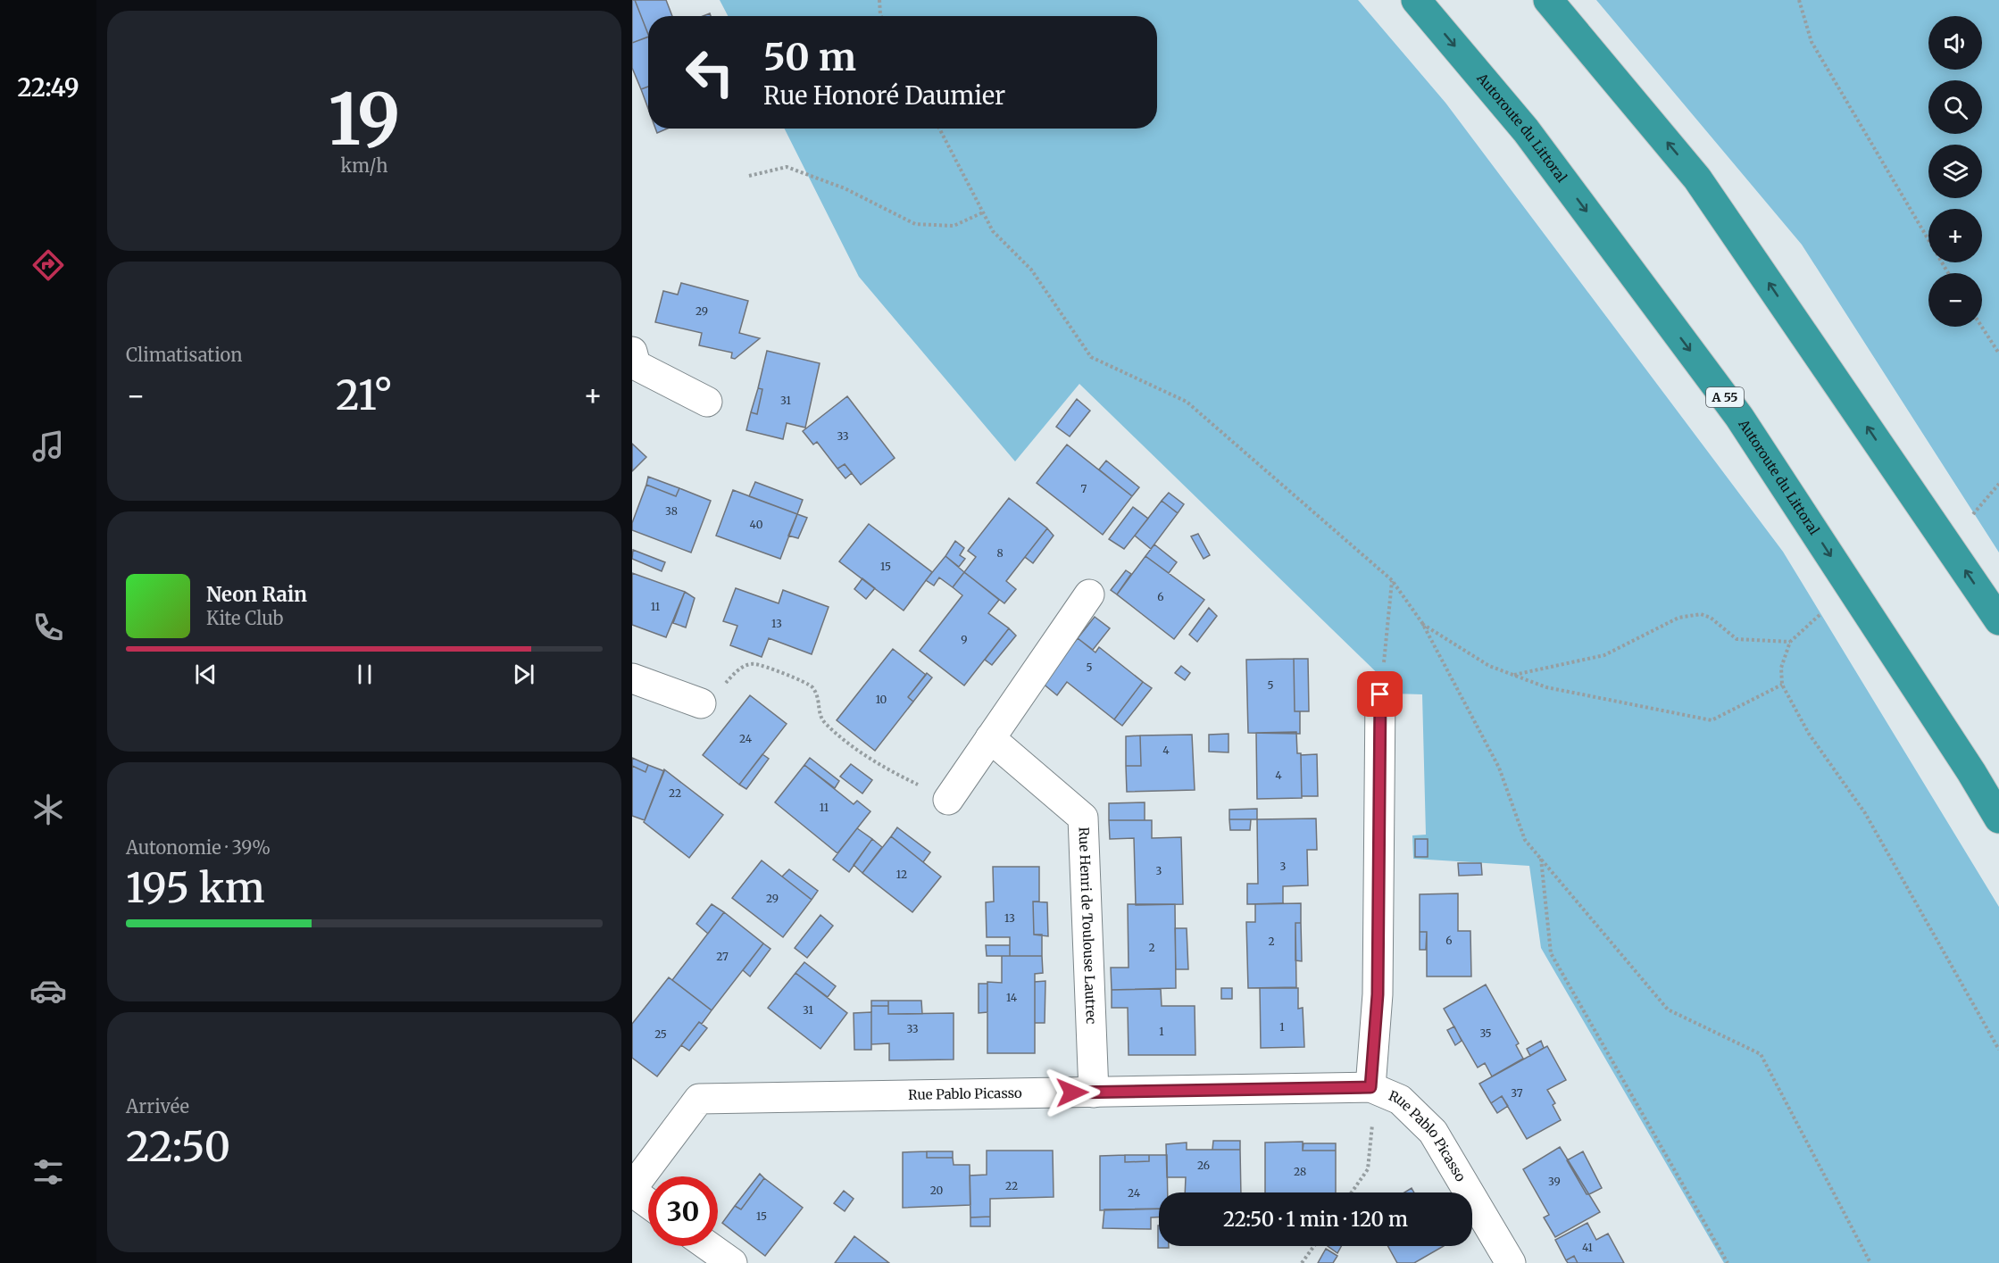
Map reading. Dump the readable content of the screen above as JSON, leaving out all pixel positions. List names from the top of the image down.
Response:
{
  "streets": {
    "highway": ["Autoroute du Littoral", "A 55"],
    "street": ["Rue Henri de Toulouse Lautrec", "Rue Pablo Picasso"]
  },
  "crossings": [
    ["Rue Henri de Toulouse Lautrec", "Rue Pablo Picasso"]
  ],
  "house_numbers": [
    "29",
    "31",
    "33",
    "7",
    "38",
    "40",
    "8",
    "15",
    "6",
    "11",
    "13",
    "9",
    "5",
    "5",
    "10",
    "24",
    "4",
    "4",
    "22",
    "11",
    "3",
    "3",
    "12",
    "29",
    "13",
    "6",
    "2",
    "2",
    "27",
    "14",
    "31",
    "1",
    "33",
    "1",
    "35",
    "25",
    "37",
    "26",
    "28",
    "39",
    "22",
    "20",
    "24",
    "15",
    "41"
  ],
  "page": {
    "tabs": "22:49",
    "tile": [
      ["19", "km/h"],
      "Climatisation",
      ["Autonomie · 39%", "195 km"],
      ["Arrivée", "22:50"]
    ],
    "map_buttons": ["+", "−"],
    "turn": ["50 m", "Rue Honoré Daumier"],
    "heat": ["−", "21°", "+"],
    "song": ["Neon Rain", "Kite Club"],
    "limit": "30",
    "trip": "22:50 · 1 min · 120 m"
  }
}
